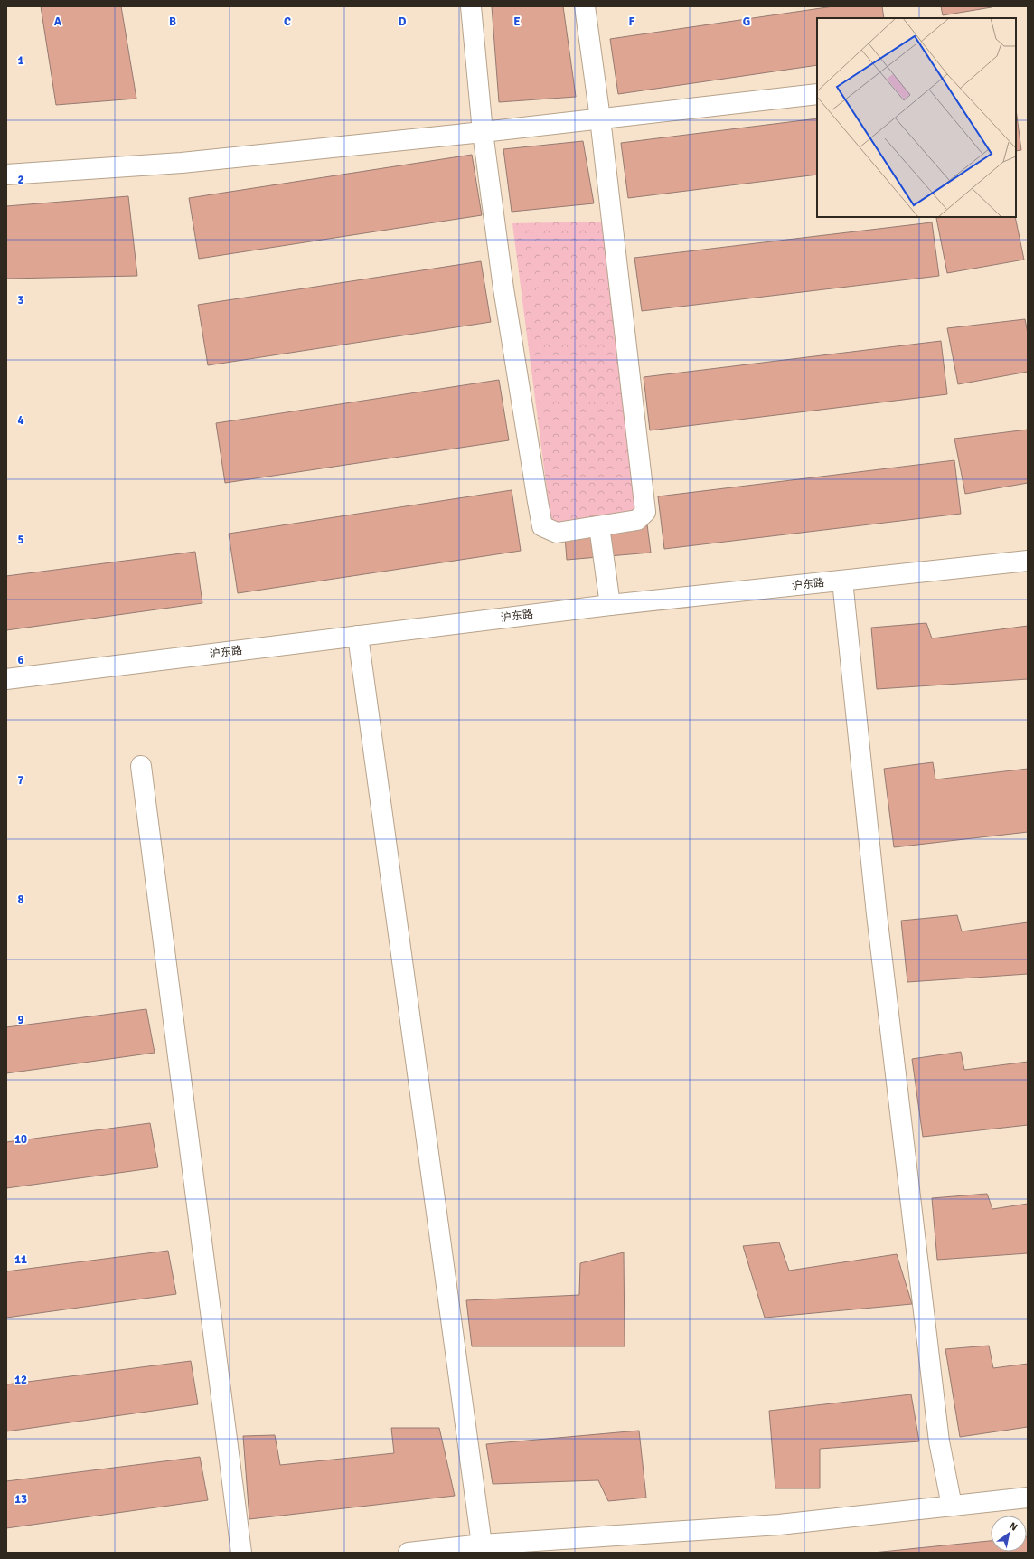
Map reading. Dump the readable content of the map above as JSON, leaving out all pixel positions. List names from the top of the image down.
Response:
{
  "streets": {
    "street": ["沪东路"]
  },
  "north": "top right",
  "grid": {
    "columns": [
      "A",
      "B",
      "C",
      "D",
      "E",
      "F",
      "G"
    ],
    "rows": [
      "1",
      "2",
      "3",
      "4",
      "5",
      "6",
      "7",
      "8",
      "9",
      "10",
      "11",
      "12",
      "13"
    ]
  }
}
